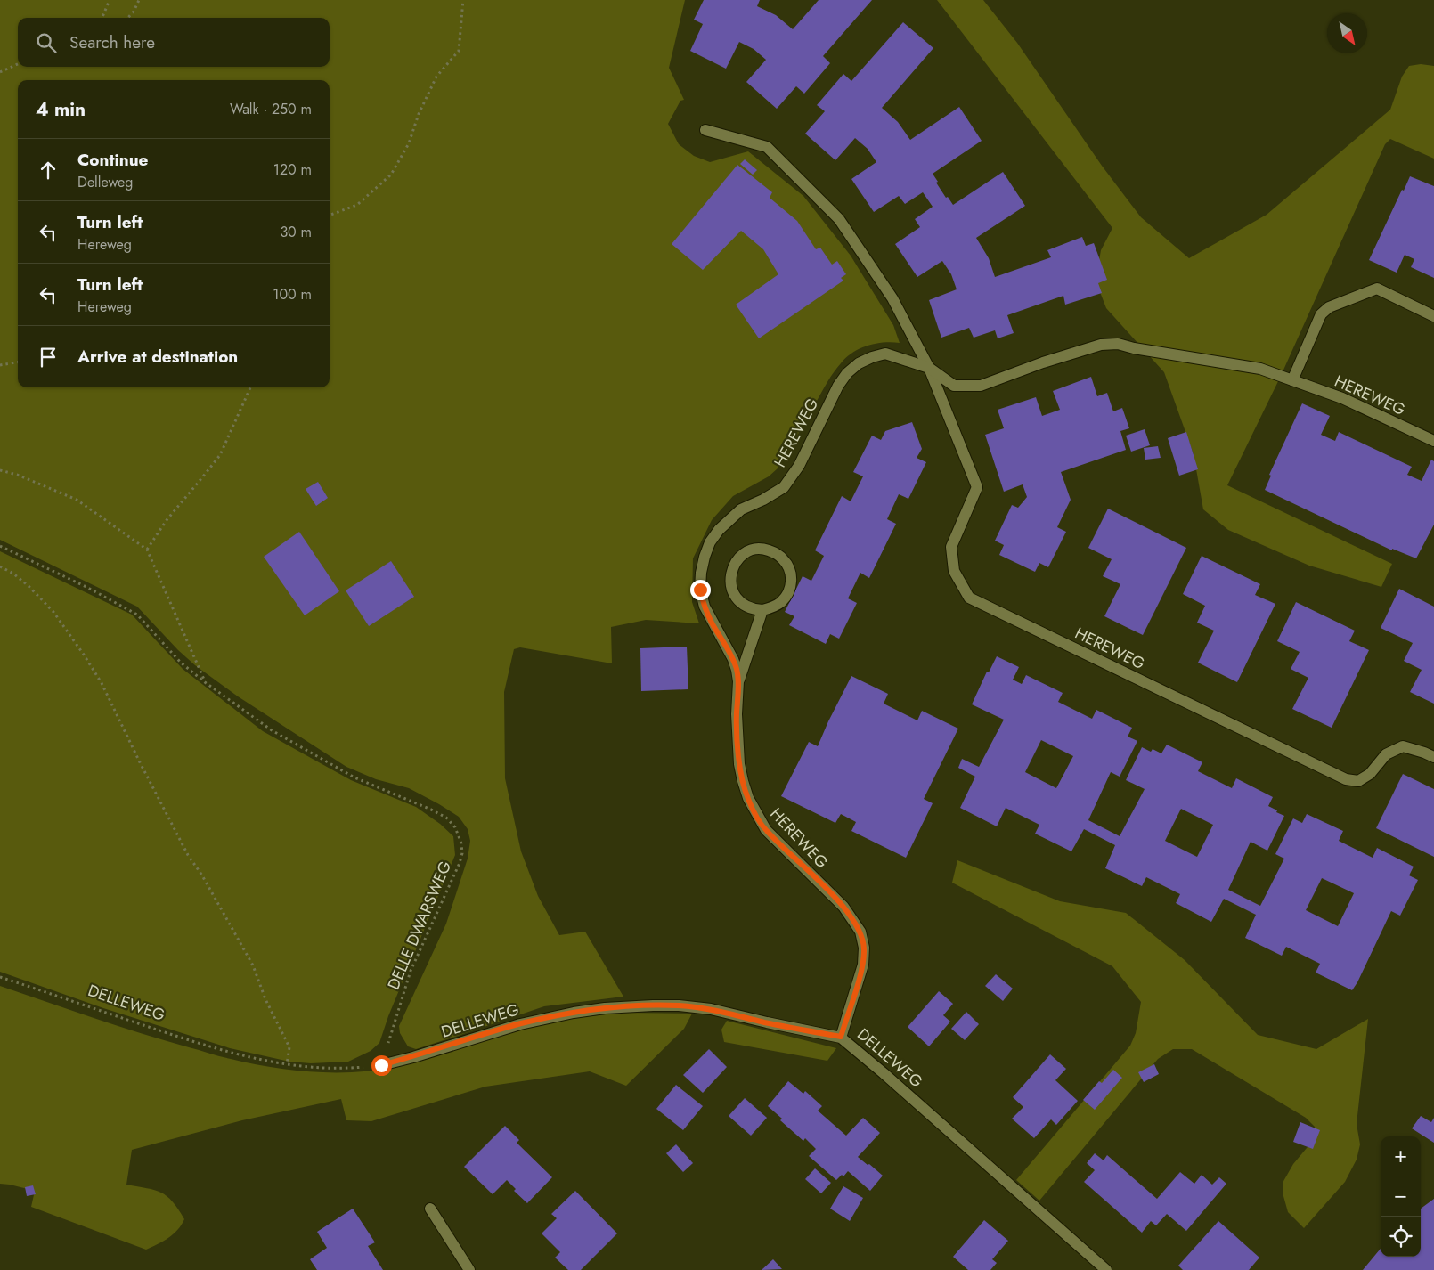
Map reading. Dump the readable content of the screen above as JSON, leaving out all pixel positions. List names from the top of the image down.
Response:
{
  "streets": {
    "street": ["HEREWEG", "DELLEWEG"],
    "path": ["DELLE DWARSWEG"]
  },
  "crossings": [
    ["HEREWEG", "DELLEWEG"],
    ["DELLE DWARSWEG", "DELLEWEG"]
  ],
  "north": "bottom right",
  "page": {
    "search": "Search here",
    "heading": ["4 min", "Walk · 250 m"],
    "list": [
      ["Continue", "Delleweg", "120 m"],
      ["Turn left", "Hereweg", "30 m"],
      ["Turn left", "Hereweg", "100 m"],
      "Arrive at destination"
    ],
    "map_buttons": ["+", "−"]
  }
}
